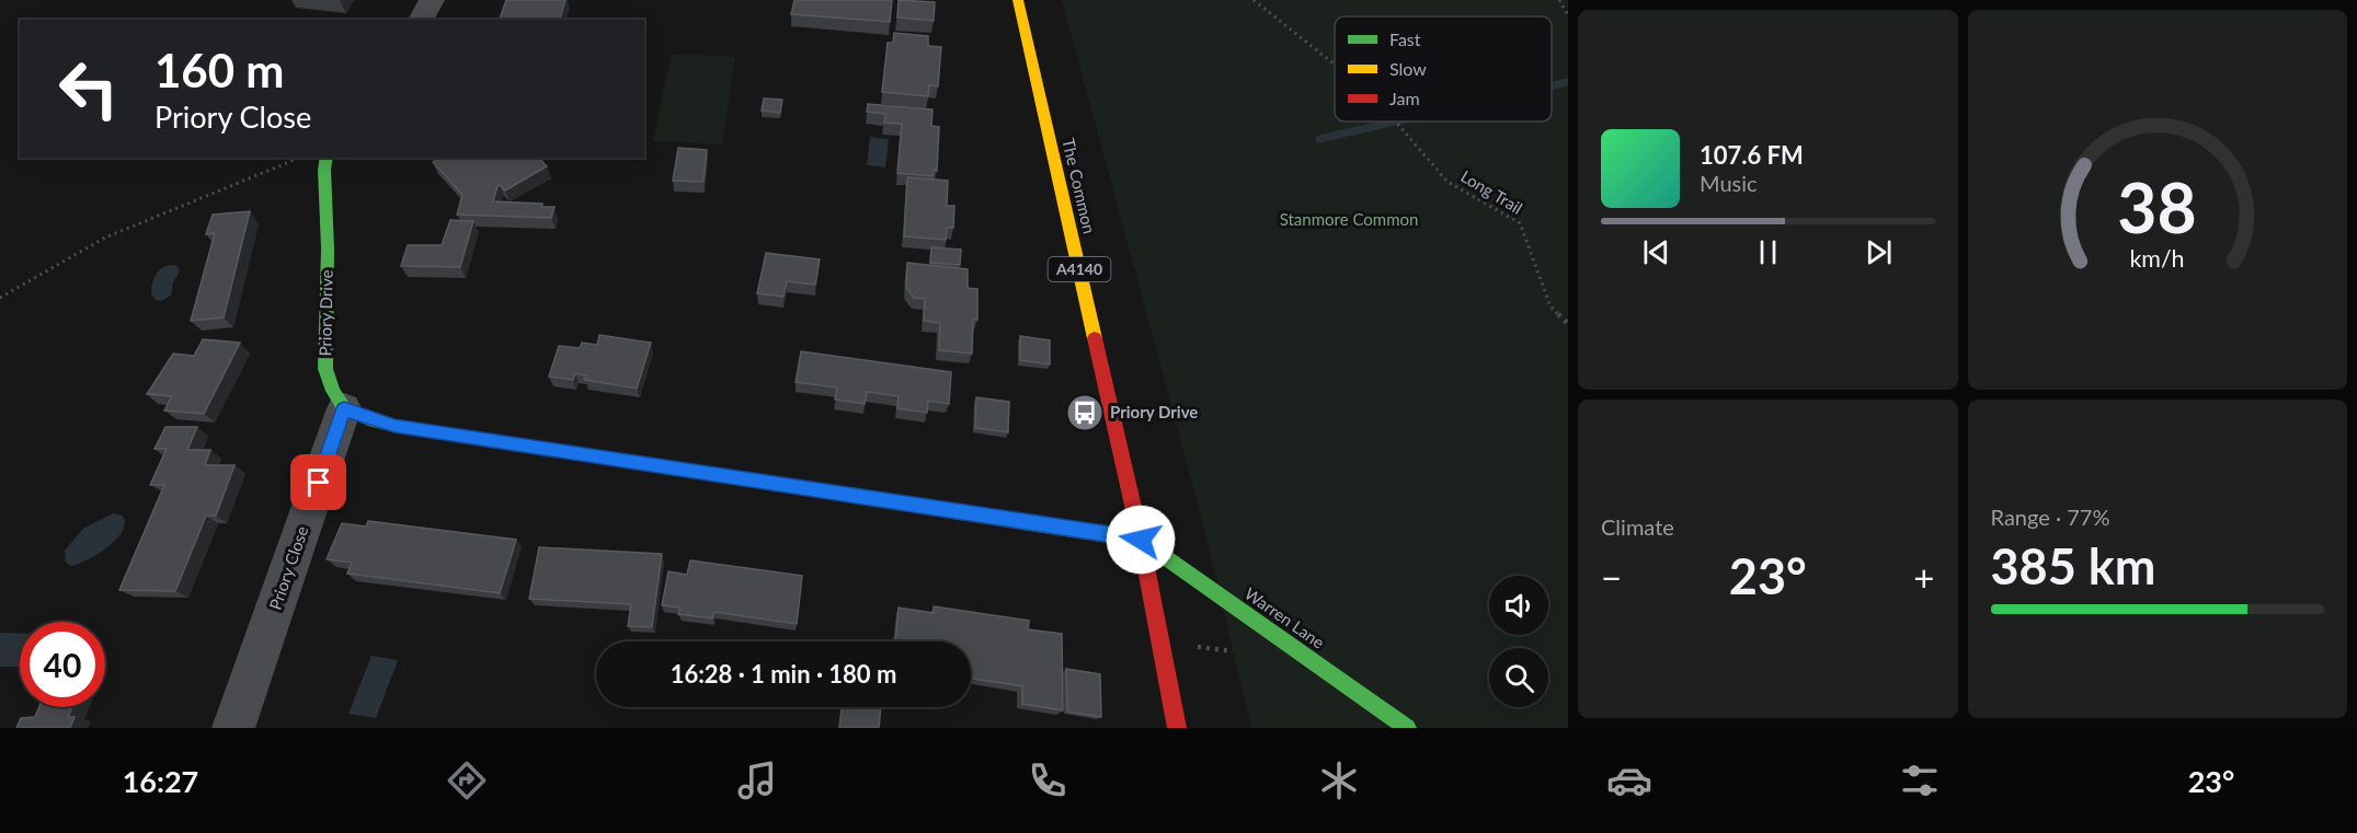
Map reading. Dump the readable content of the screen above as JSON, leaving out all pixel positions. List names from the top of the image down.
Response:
{
  "streets": {
    "street": [
      "The Common",
      "A4140",
      "Priory Drive",
      "Priory Close",
      "Warren Lane"
    ],
    "path": ["Long Trail"]
  },
  "crossings": [
    ["The Common", "Warren Lane"],
    ["Priory Drive", "Priory Close"]
  ],
  "parks": ["Stanmore Common"],
  "places": {
    "bus stop": ["Priory Drive"]
  },
  "legend": ["Fast", "Slow", "Jam"],
  "page": {
    "turn": ["160 m", "Priory Close"],
    "song": ["107.6 FM", "Music"],
    "tile": [
      "Climate",
      ["Range · 77%", "385 km"]
    ],
    "heat": ["−", "23°", "+"],
    "limit": "40",
    "trip": "16:28 · 1 min · 180 m",
    "tabs": ["16:27", "23°"],
    "gauge": ["38", "km/h"]
  }
}
